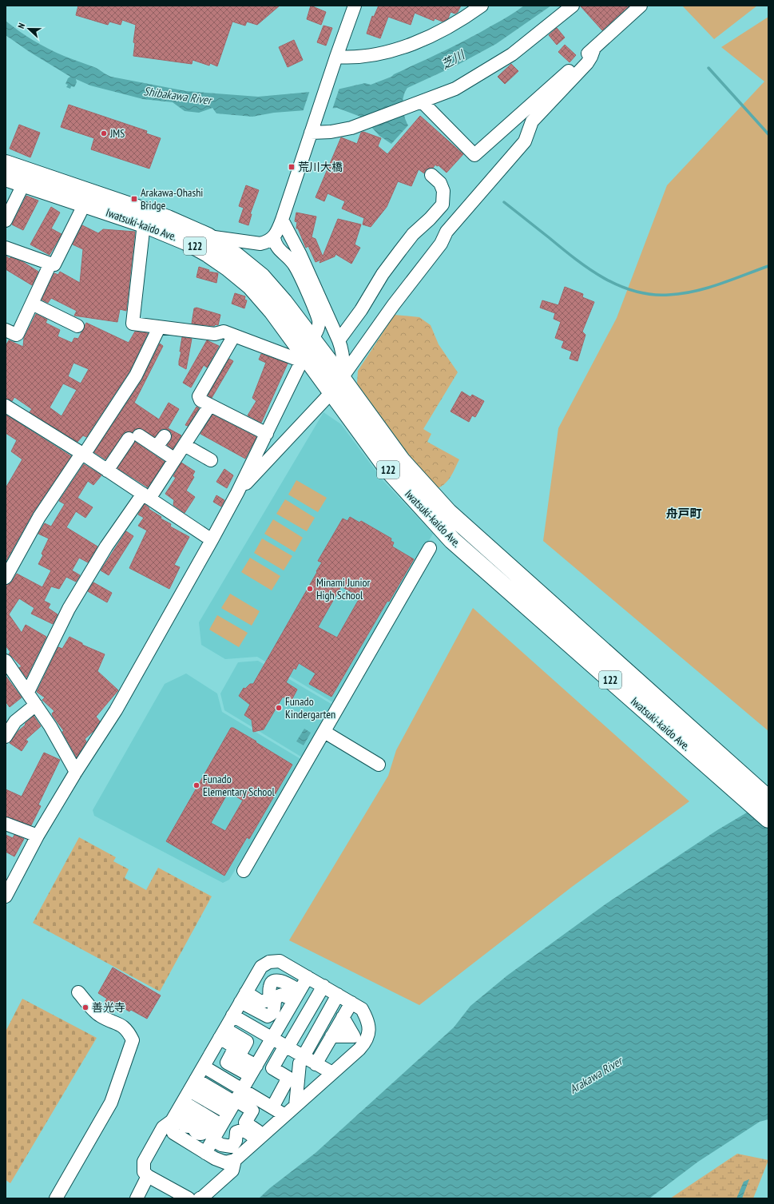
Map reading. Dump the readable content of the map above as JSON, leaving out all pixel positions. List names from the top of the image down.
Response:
{
  "streets": {
    "highway": ["Iwatsuki-kaido Ave.", "122"]
  },
  "districts": ["舟戸町"],
  "water": ["芝川", "Shibakawa River", "Arakawa River"],
  "places": {
    "other": [
      "JMS",
      "Minami Junior High School",
      "Funado Kindergarten",
      "Funado Elementary School",
      "善光寺"
    ],
    "transit": ["荒川大橋", "Arakawa-Ohashi Bridge"]
  },
  "north": "left"
}
